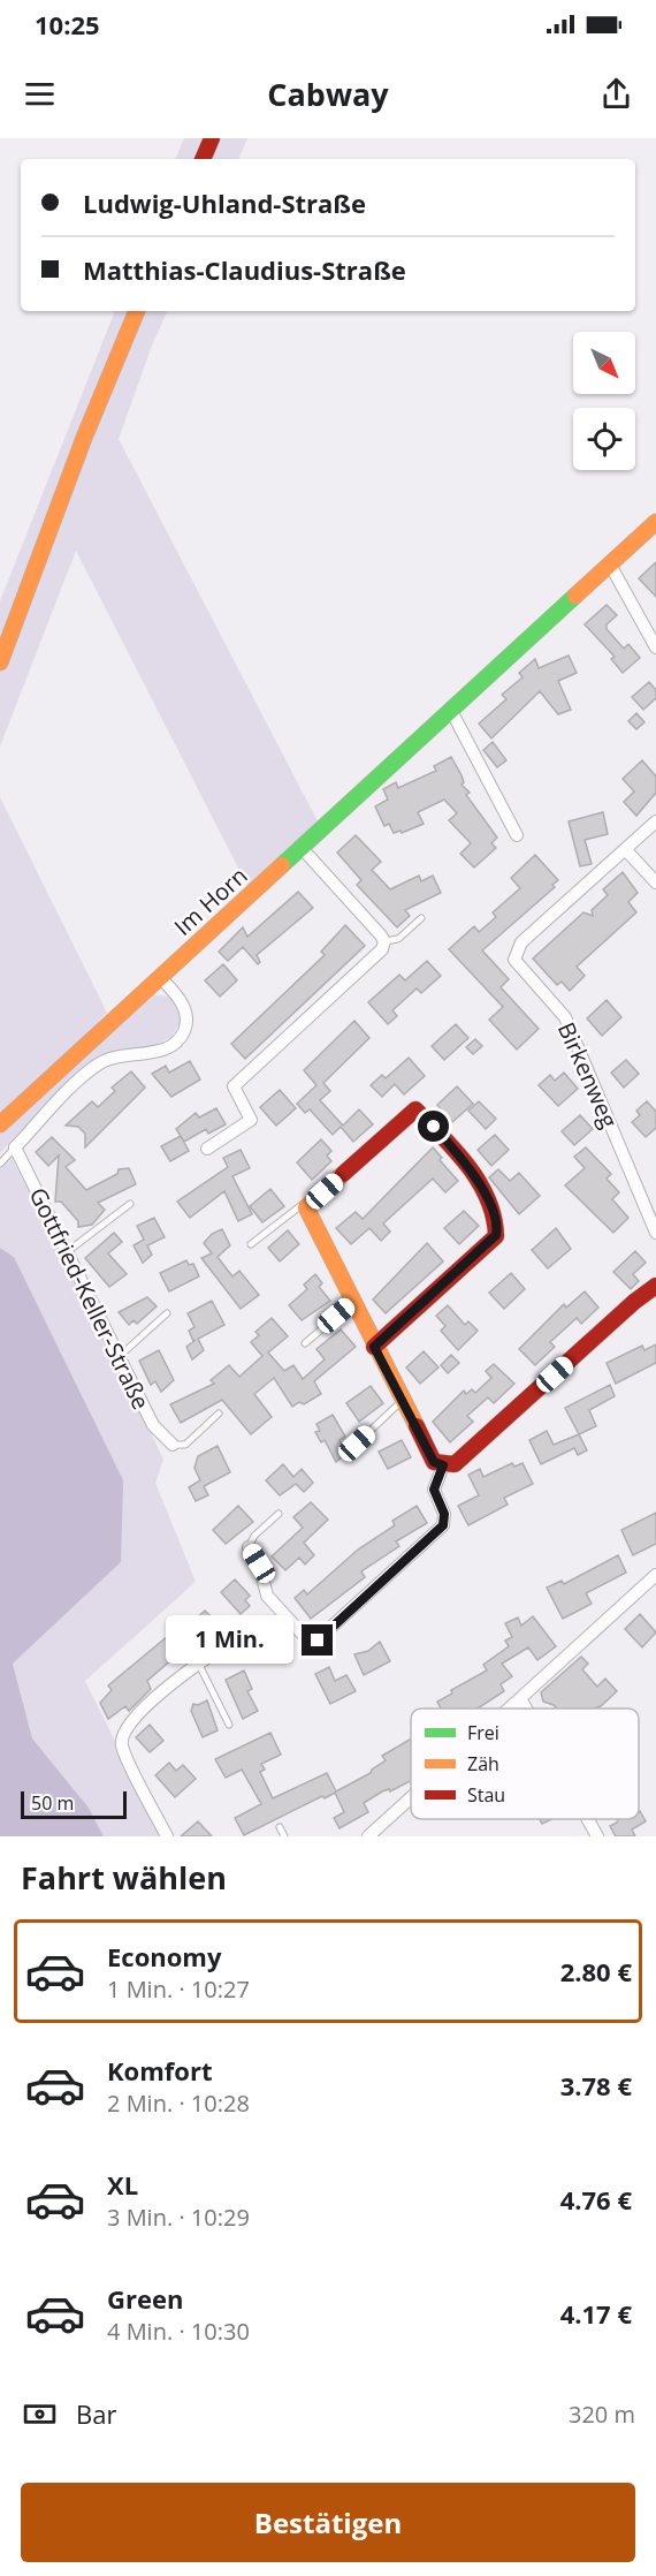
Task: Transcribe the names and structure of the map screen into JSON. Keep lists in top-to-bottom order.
{
  "streets": {
    "street": ["Im Horn", "Birkenweg", "Gottfried-Keller-Straße"]
  },
  "legend": ["Frei", "Zäh", "Stau"],
  "scale_bar": "50 m",
  "north": "bottom right",
  "page": {
    "status": "10:25",
    "header": "Cabway",
    "banner": ["Ludwig-Uhland-Straße", "Matthias-Claudius-Straße"],
    "bubble": "1 Min.",
    "scale": "50 m",
    "heading": "Fahrt wählen",
    "list": [
      {
        "name": "Economy",
        "note": "1 Min. · 10:27",
        "value": "2.80 €"
      },
      {
        "name": "Komfort",
        "note": "2 Min. · 10:28",
        "value": "3.78 €"
      },
      {
        "name": "XL",
        "note": "3 Min. · 10:29",
        "value": "4.76 €"
      },
      {
        "name": "Green",
        "note": "4 Min. · 10:30",
        "value": "4.17 €"
      }
    ],
    "pay": ["Bar", "320 m"],
    "buttons": "Bestätigen"
  }
}
